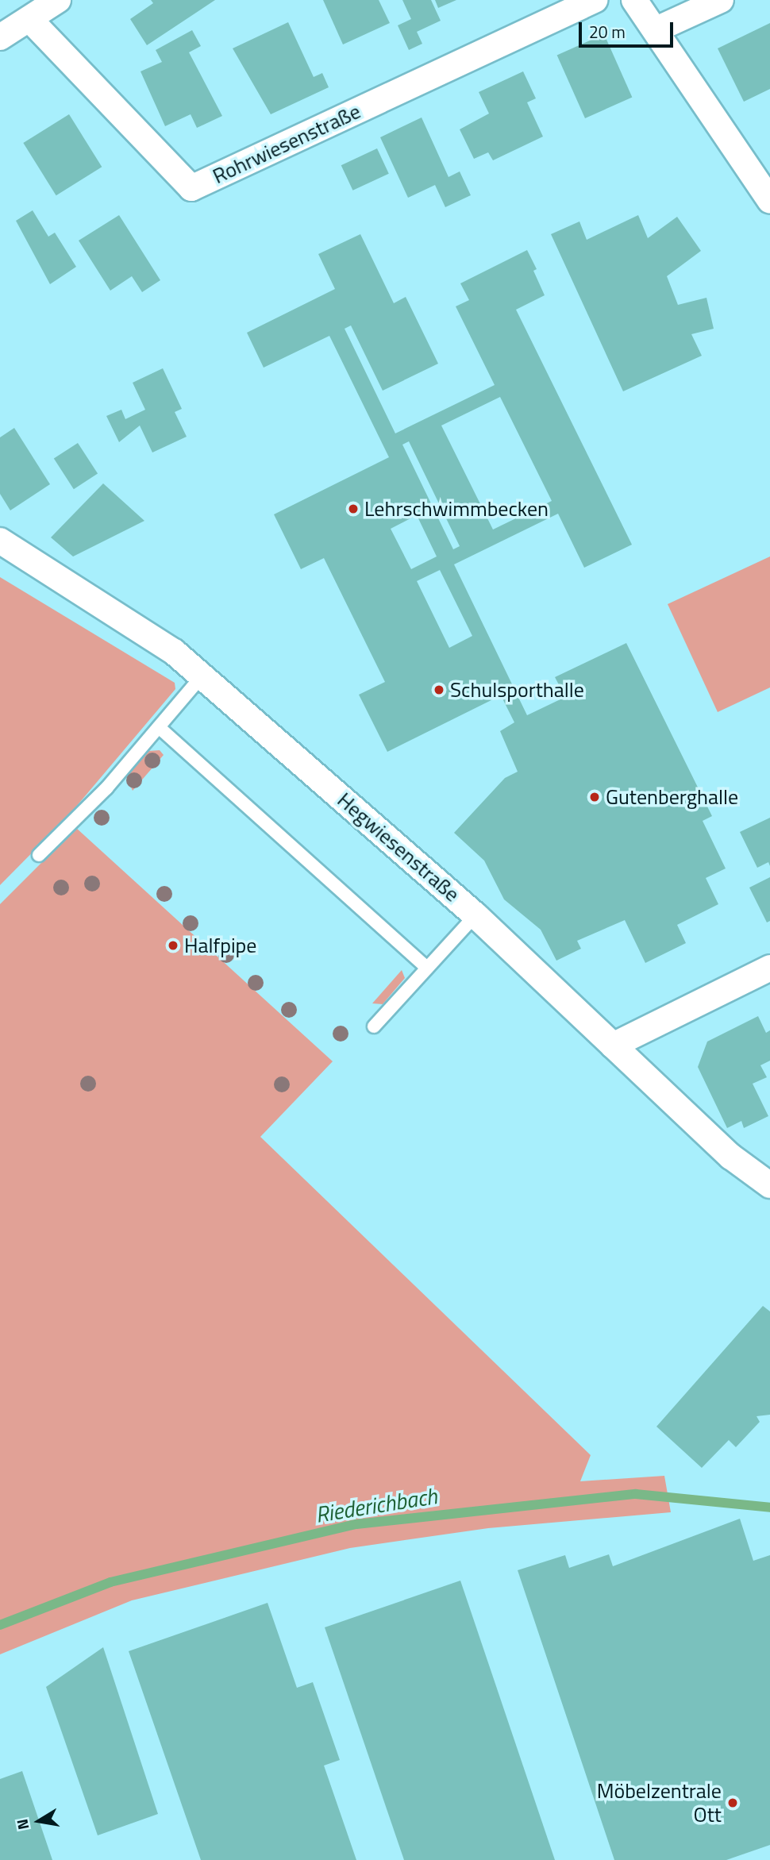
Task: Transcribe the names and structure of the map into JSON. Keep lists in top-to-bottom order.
{
  "streets": {
    "street": ["Rohrwiesenstraße", "Hegwiesenstraße"]
  },
  "water": ["Riederichbach"],
  "places": [
    "Lehrschwimmbecken",
    "Schulsporthalle",
    "Gutenberghalle",
    "Halfpipe",
    "Möbelzentrale Ott"
  ],
  "scale_bar": "20 m",
  "north": "left"
}
